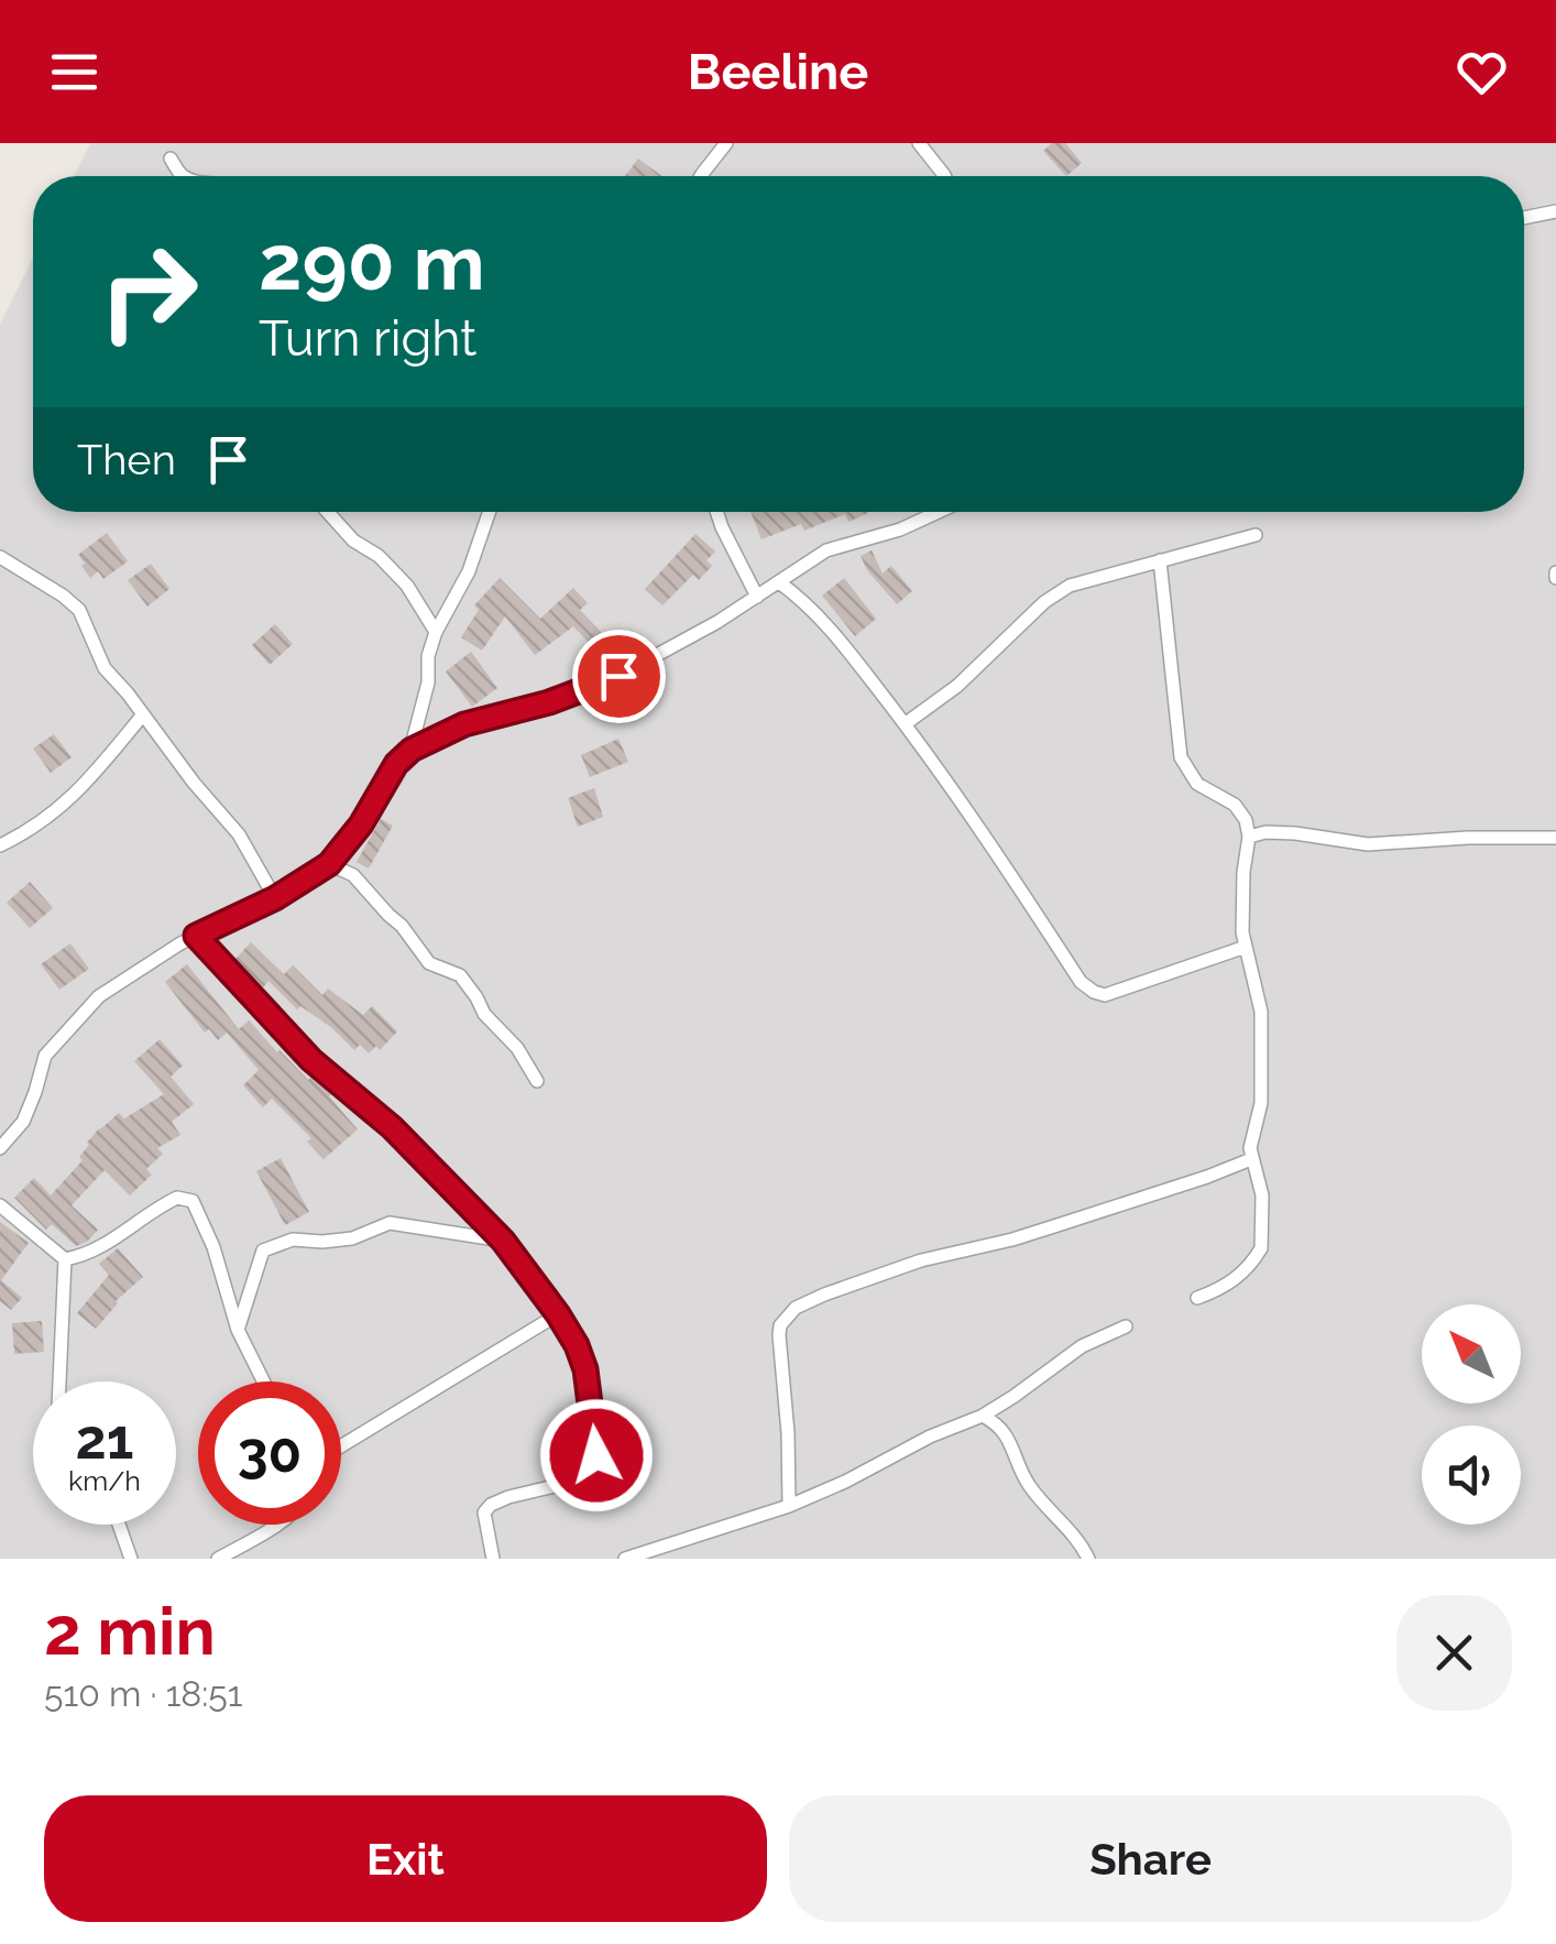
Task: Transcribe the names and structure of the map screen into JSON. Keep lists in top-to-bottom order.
{
  "north": "top left",
  "page": {
    "header": "Beeline",
    "turn": ["290 m", "Turn right"],
    "then": "Then",
    "speed": "21 km/h",
    "limit": "30",
    "heading": ["2 min", "510 m · 18:51"],
    "buttons": ["Exit", "Share"]
  }
}
